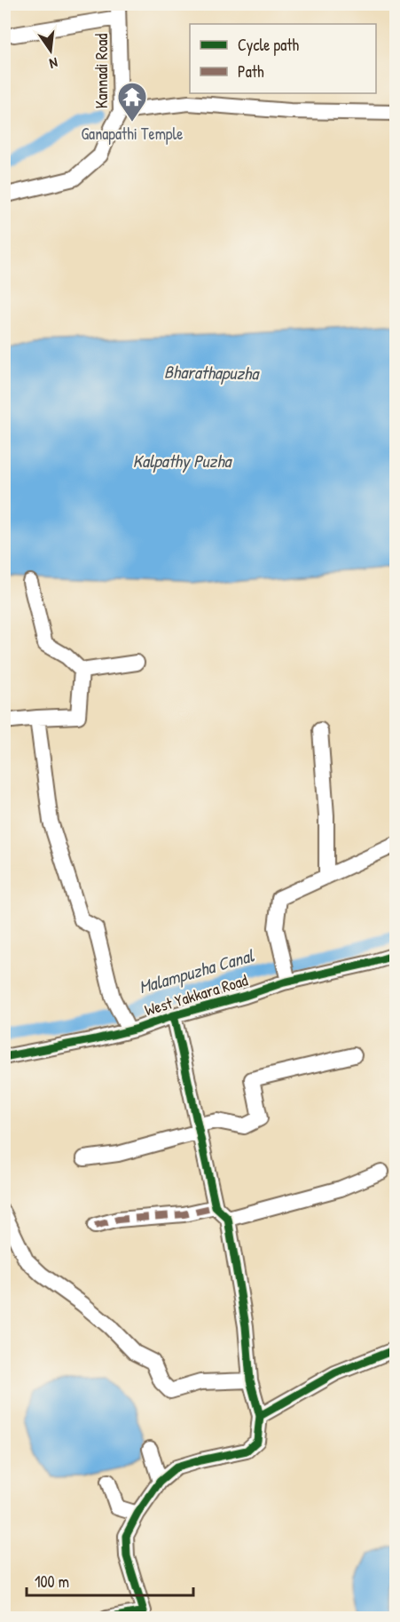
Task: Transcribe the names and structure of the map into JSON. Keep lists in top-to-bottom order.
{
  "streets": {
    "street": ["Kannadi Road", "West Yakkara Road"]
  },
  "water": ["Bharathapuzha", "Kalpathy Puzha", "Malampuzha Canal"],
  "places": {
    "temple": ["Ganapathi Temple"]
  },
  "legend": ["Cycle path", "Path"],
  "scale_bar": "100 m",
  "north": "bottom"
}
